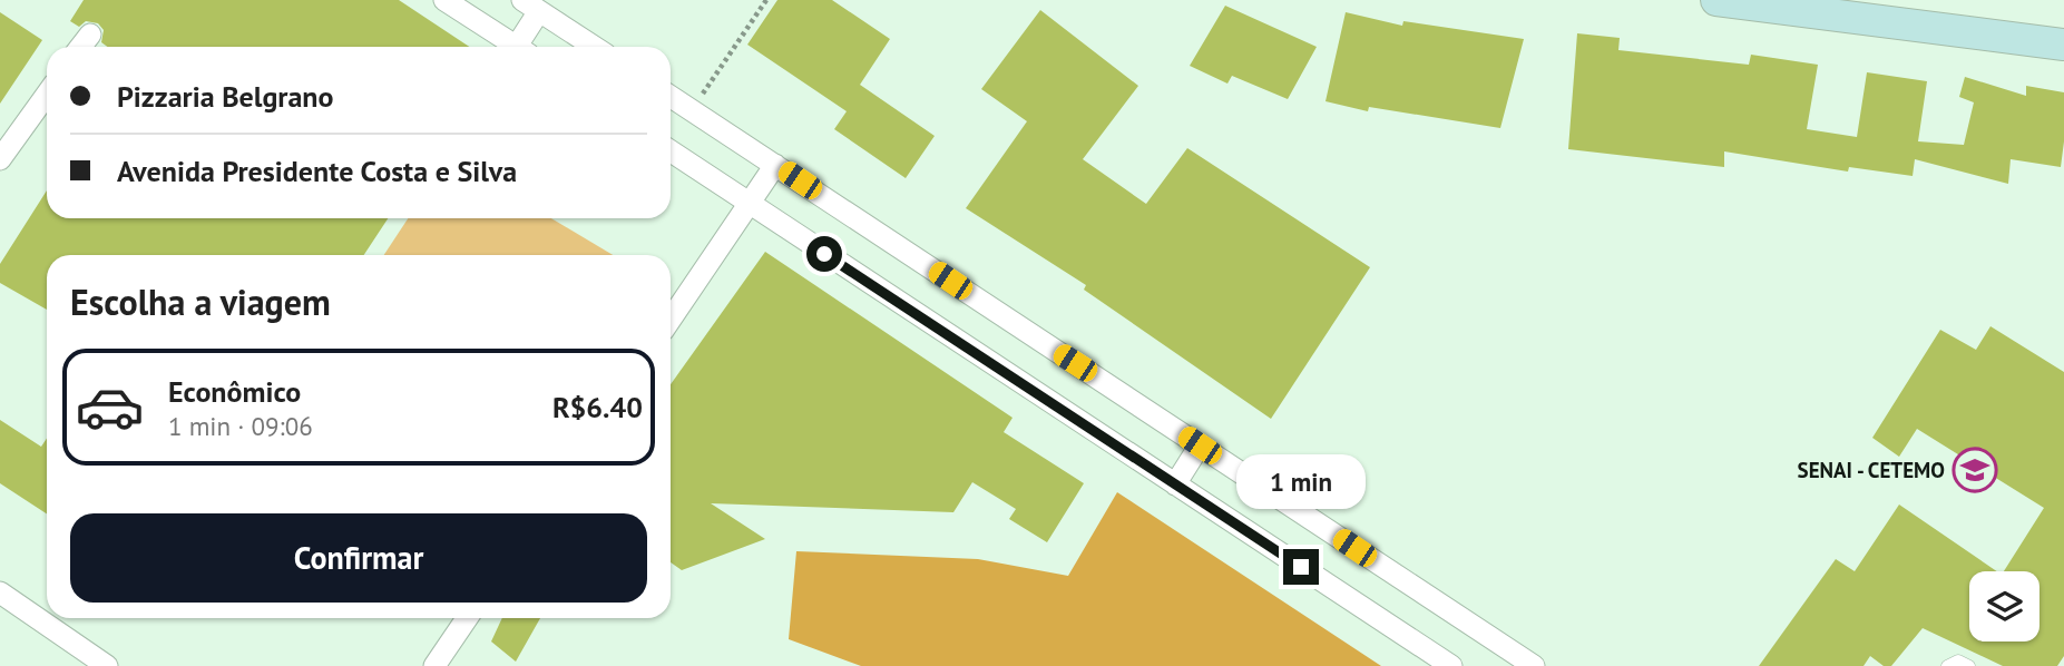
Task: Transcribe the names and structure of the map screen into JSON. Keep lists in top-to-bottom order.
{
  "places": {
    "school or university": ["SENAI - CETEMO"]
  },
  "page": {
    "banner": ["Pizzaria Belgrano", "Avenida Presidente Costa e Silva"],
    "heading": "Escolha a viagem",
    "list": [
      {
        "name": "Econômico",
        "note": "1 min · 09:06",
        "value": "R$6.40"
      }
    ],
    "bubble": "1 min",
    "buttons": "Confirmar"
  }
}
